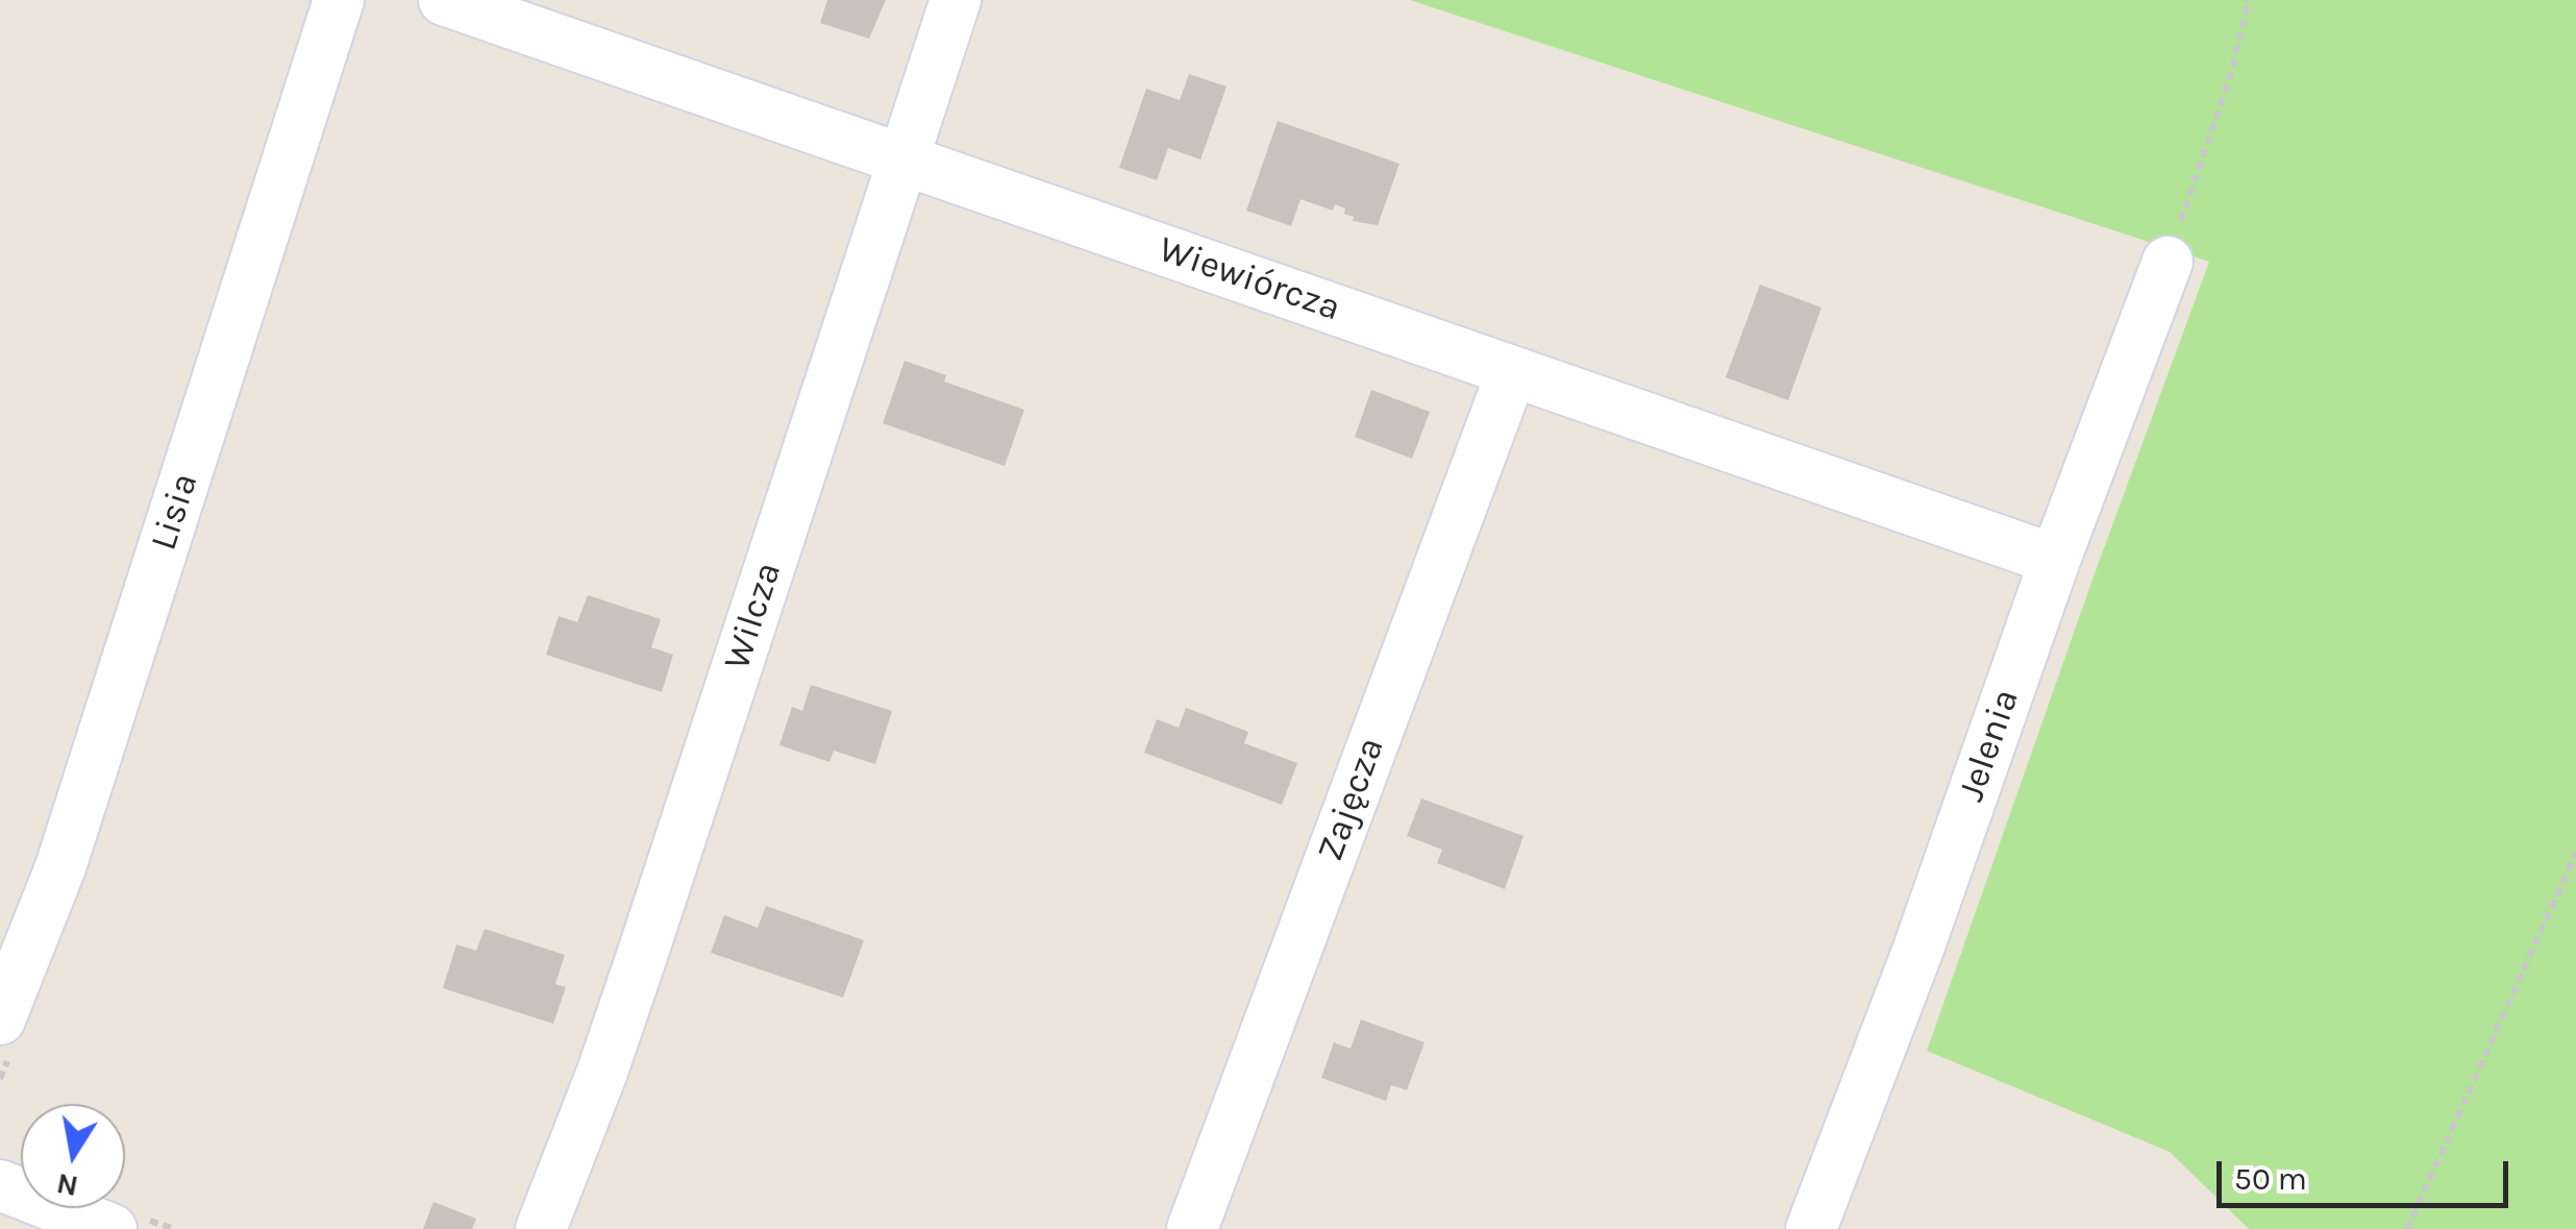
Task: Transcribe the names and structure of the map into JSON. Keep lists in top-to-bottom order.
{
  "streets": {
    "street": [
      "Wiewiórcza",
      "Lisia",
      "Wilcza",
      "Jelenia",
      "Zajęcza"
    ]
  },
  "crossings": [
    ["Wiewiórcza", "Wilcza"],
    ["Wiewiórcza", "Jelenia"],
    ["Wiewiórcza", "Zajęcza"]
  ],
  "scale_bar": "50 m",
  "north": "bottom"
}
